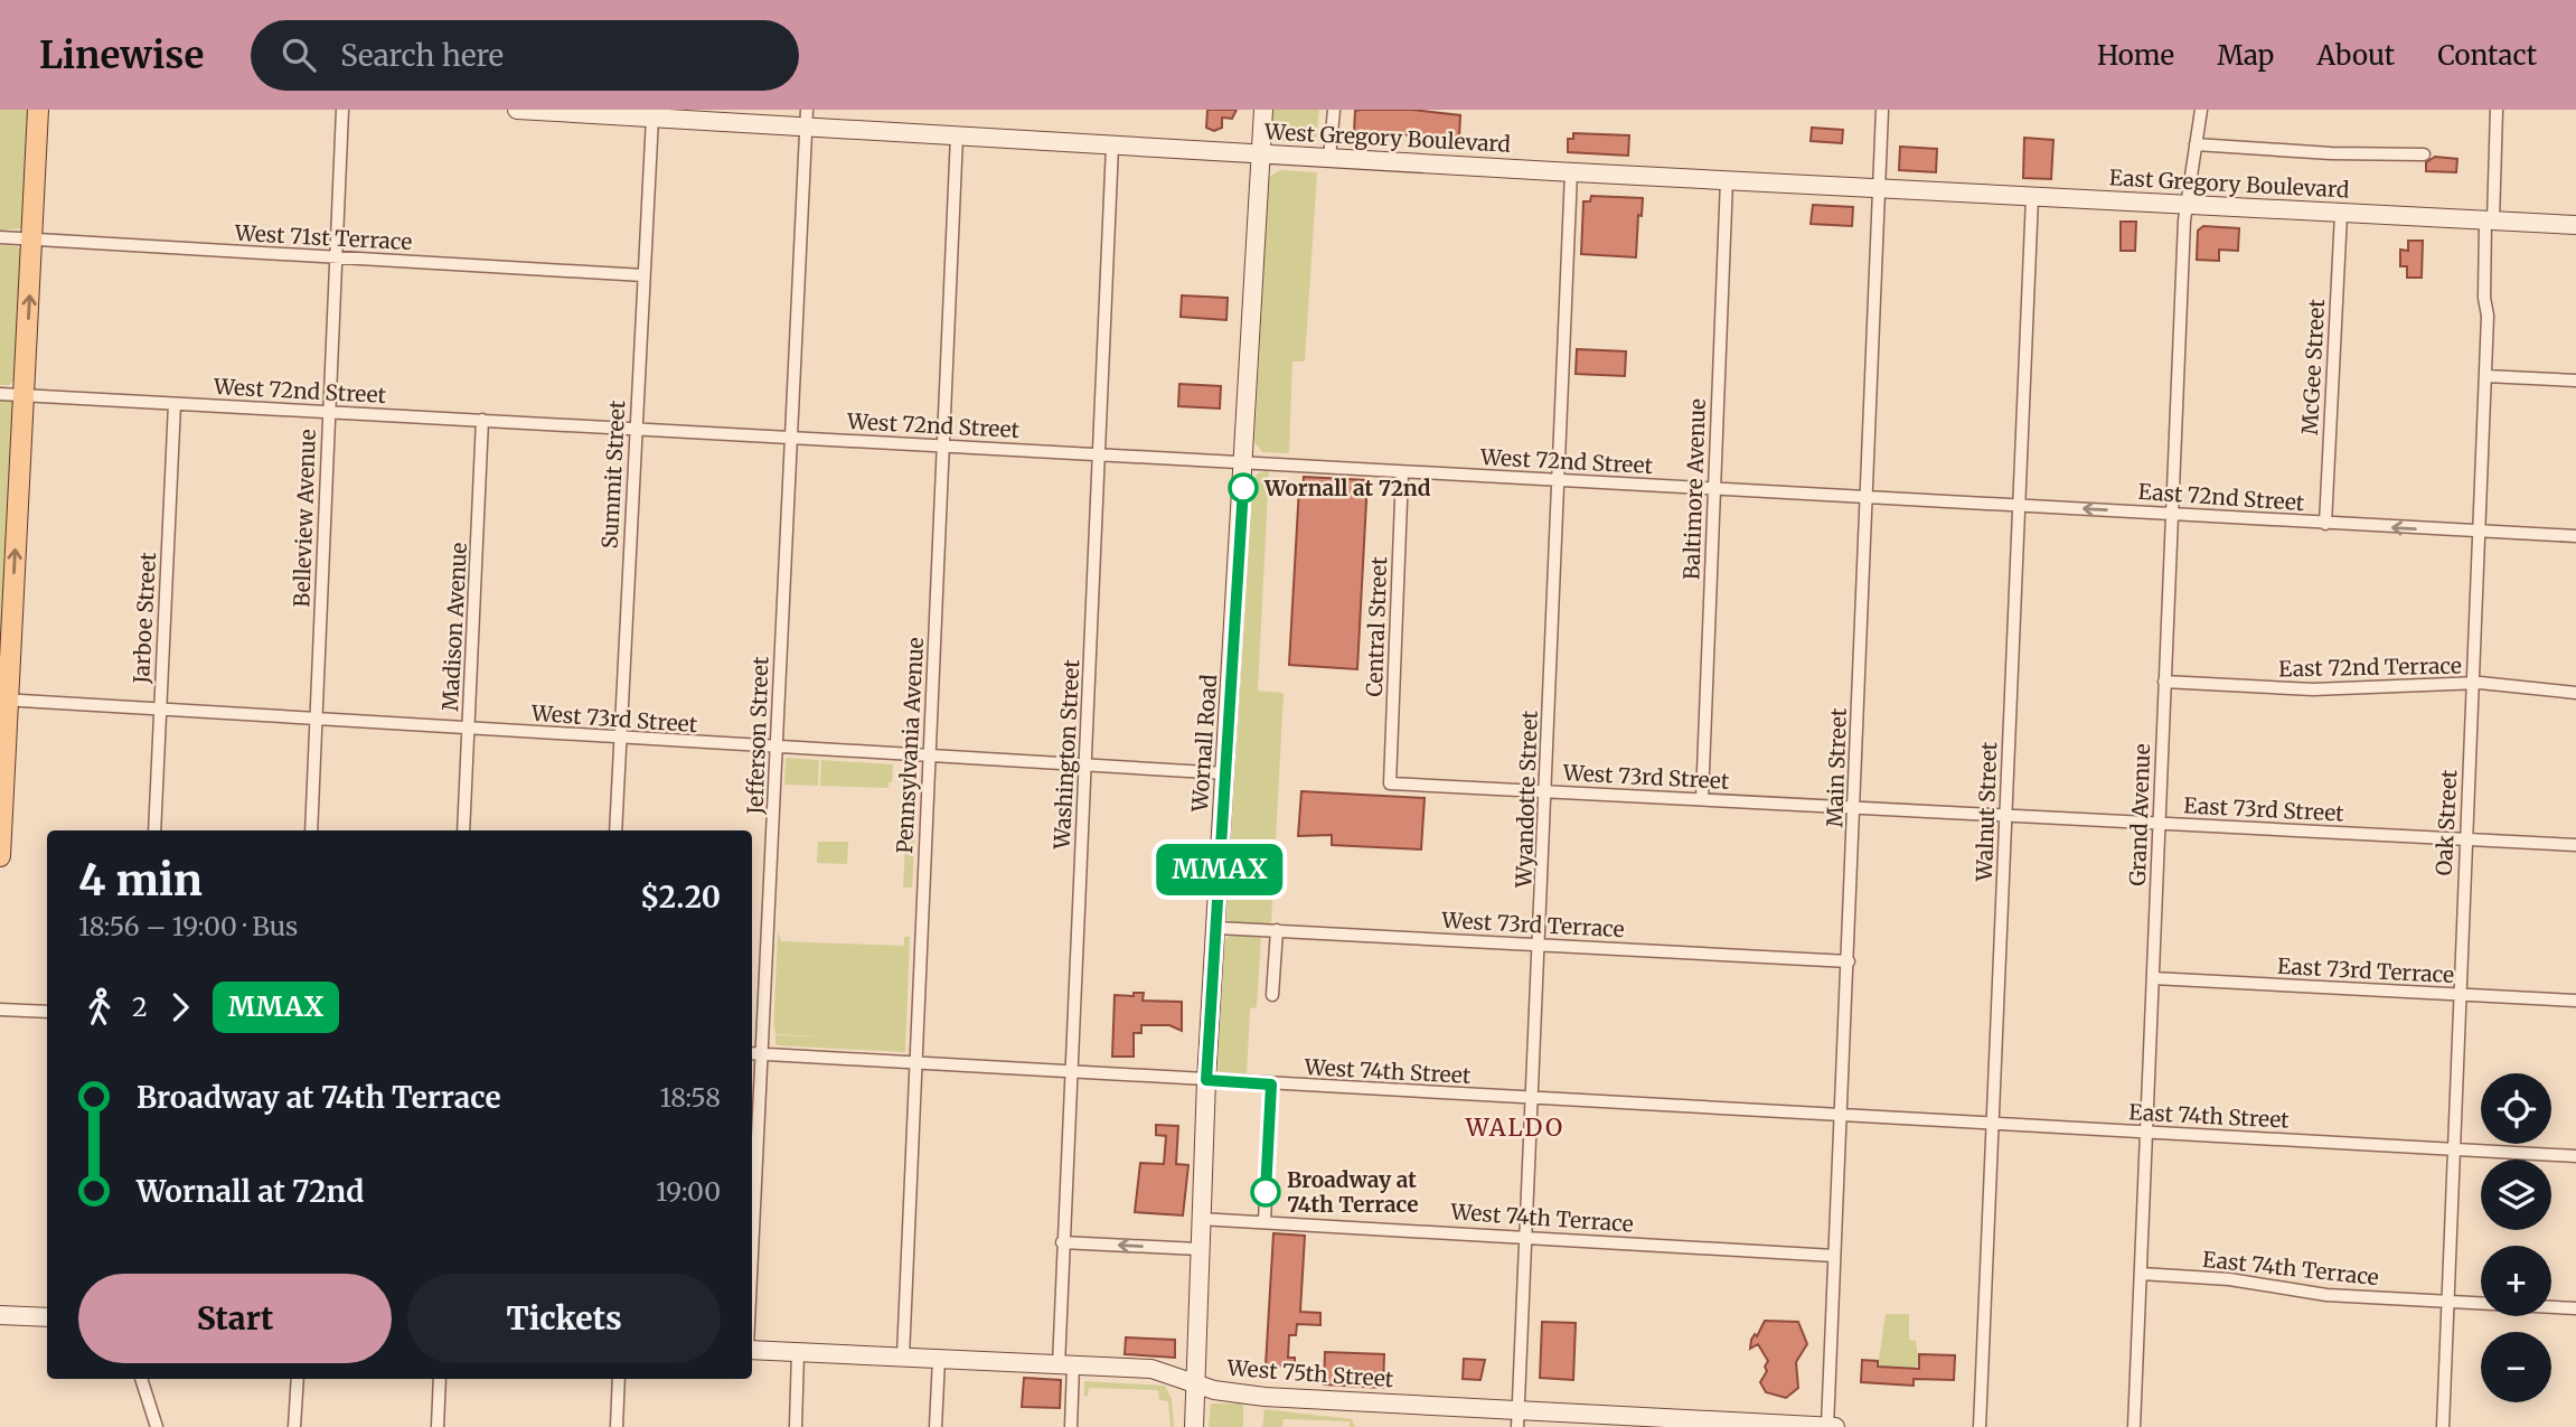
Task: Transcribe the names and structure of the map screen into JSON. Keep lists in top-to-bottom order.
{
  "streets": {
    "main road": [
      "West Gregory Boulevard",
      "East Gregory Boulevard",
      "Wornall Road",
      "West 75th Street"
    ],
    "street": [
      "West 71st Terrace",
      "McGee Street",
      "West 72nd Street",
      "Summit Street",
      "Baltimore Avenue",
      "East 72nd Street",
      "Belleview Avenue",
      "Jarboe Street",
      "Madison Avenue",
      "Central Street",
      "East 72nd Terrace",
      "West 73rd Street",
      "Jefferson Street",
      "Pennsylvania Avenue",
      "Washington Street",
      "Main Street",
      "Wyandotte Street",
      "East 73rd Street",
      "Walnut Street",
      "Grand Avenue",
      "Oak Street",
      "West 73rd Terrace",
      "East 73rd Terrace",
      "West 74th Street",
      "East 74th Street",
      "West 74th Terrace",
      "East 74th Terrace"
    ]
  },
  "crossings": [
    ["West Gregory Boulevard", "East Gregory Boulevard"],
    ["West Gregory Boulevard", "Summit Street"],
    ["West Gregory Boulevard", "Baltimore Avenue"],
    ["West Gregory Boulevard", "Jefferson Street"],
    ["West Gregory Boulevard", "Wornall Road"],
    ["West Gregory Boulevard", "Pennsylvania Avenue"],
    ["West Gregory Boulevard", "Washington Street"],
    ["West Gregory Boulevard", "Main Street"],
    ["West Gregory Boulevard", "Wyandotte Street"],
    ["East Gregory Boulevard", "McGee Street"],
    ["East Gregory Boulevard", "Main Street"],
    ["East Gregory Boulevard", "Walnut Street"],
    ["East Gregory Boulevard", "Grand Avenue"],
    ["East Gregory Boulevard", "Oak Street"],
    ["West 71st Terrace", "Summit Street"],
    ["West 71st Terrace", "Belleview Avenue"],
    ["McGee Street", "East 72nd Street"],
    ["West 72nd Street", "Summit Street"],
    ["West 72nd Street", "Baltimore Avenue"],
    ["West 72nd Street", "East 72nd Street"],
    ["West 72nd Street", "Belleview Avenue"],
    ["West 72nd Street", "Jarboe Street"],
    ["West 72nd Street", "Madison Avenue"],
    ["West 72nd Street", "Central Street"],
    ["West 72nd Street", "Jefferson Street"],
    ["West 72nd Street", "Wornall Road"],
    ["West 72nd Street", "Pennsylvania Avenue"],
    ["West 72nd Street", "Washington Street"],
    ["West 72nd Street", "Main Street"],
    ["West 72nd Street", "Wyandotte Street"],
    ["Summit Street", "West 73rd Street"],
    ["Baltimore Avenue", "West 73rd Street"],
    ["East 72nd Street", "Main Street"],
    ["East 72nd Street", "Walnut Street"],
    ["East 72nd Street", "Grand Avenue"],
    ["East 72nd Street", "Oak Street"],
    ["Belleview Avenue", "West 73rd Street"],
    ["Jarboe Street", "West 73rd Street"],
    ["Madison Avenue", "West 73rd Street"],
    ["Central Street", "West 73rd Street"],
    ["East 72nd Terrace", "Grand Avenue"],
    ["East 72nd Terrace", "Oak Street"],
    ["West 73rd Street", "Jefferson Street"],
    ["West 73rd Street", "Wornall Road"],
    ["West 73rd Street", "Pennsylvania Avenue"],
    ["West 73rd Street", "Washington Street"],
    ["West 73rd Street", "Main Street"],
    ["West 73rd Street", "Wyandotte Street"],
    ["West 73rd Street", "East 73rd Street"],
    ["Jefferson Street", "West 74th Street"],
    ["Wornall Road", "West 73rd Terrace"],
    ["Wornall Road", "West 74th Street"],
    ["Wornall Road", "West 74th Terrace"],
    ["Wornall Road", "West 75th Street"],
    ["Pennsylvania Avenue", "West 74th Street"],
    ["Pennsylvania Avenue", "West 75th Street"],
    ["Washington Street", "West 74th Street"],
    ["Washington Street", "West 75th Street"],
    ["Main Street", "East 73rd Street"],
    ["Main Street", "West 73rd Terrace"],
    ["Main Street", "West 74th Street"],
    ["Main Street", "East 74th Street"],
    ["Main Street", "West 74th Terrace"],
    ["Main Street", "West 75th Street"],
    ["Wyandotte Street", "West 73rd Terrace"],
    ["Wyandotte Street", "West 74th Street"],
    ["Wyandotte Street", "West 74th Terrace"],
    ["Wyandotte Street", "West 75th Street"],
    ["East 73rd Street", "Walnut Street"],
    ["East 73rd Street", "Grand Avenue"],
    ["East 73rd Street", "Oak Street"],
    ["Walnut Street", "East 74th Street"],
    ["Grand Avenue", "East 73rd Terrace"],
    ["Grand Avenue", "East 74th Street"],
    ["Grand Avenue", "East 74th Terrace"],
    ["Oak Street", "East 73rd Terrace"],
    ["Oak Street", "East 74th Street"],
    ["Oak Street", "East 74th Terrace"],
    ["West 74th Street", "East 74th Street"]
  ],
  "one_way": ["East 72nd Street"],
  "districts": ["WALDO"],
  "places": ["Wornall at 72nd", "Broadway at 74th Terrace"],
  "lines": ["bus line MMAX"],
  "page": {
    "header": "Linewise",
    "search": "Search here",
    "nav": [
      "Home",
      "Map",
      "About",
      "Contact"
    ],
    "on_map": "MMAX",
    "heading": ["4 min", "18:56 – 19:00 · Bus", "$2.20"],
    "legs": ["2", "MMAX"],
    "list": [
      {
        "name": "Broadway at 74th Terrace",
        "value": "18:58"
      },
      {
        "name": "Wornall at 72nd",
        "value": "19:00"
      }
    ],
    "map_buttons": ["+", "−"],
    "buttons": ["Start", "Tickets"]
  }
}
